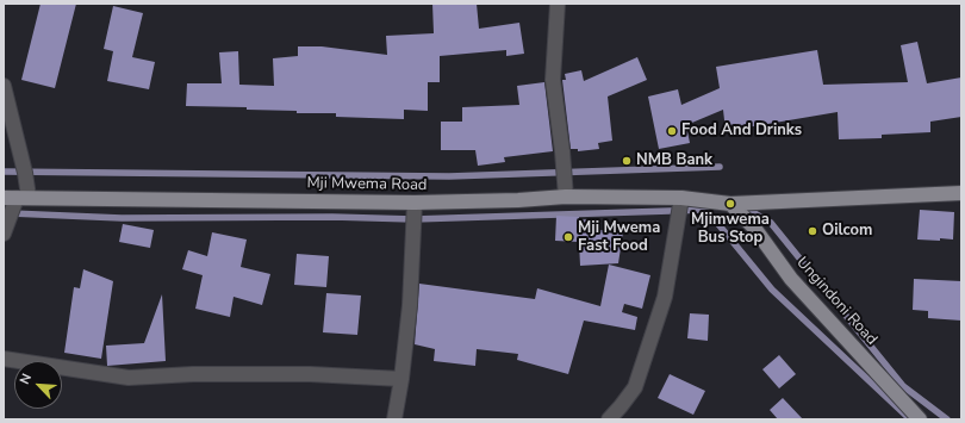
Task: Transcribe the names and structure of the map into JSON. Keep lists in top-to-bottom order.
{
  "streets": {
    "main road": ["Mji Mwema Road", "Ungindoni Road"]
  },
  "crossings": [
    ["Mji Mwema Road", "Ungindoni Road"]
  ],
  "places": [
    "Food And Drinks",
    "NMB Bank",
    "Mjimwema Bus Stop",
    "Oilcom",
    "Mji Mwema Fast Food"
  ],
  "north": "top left"
}
